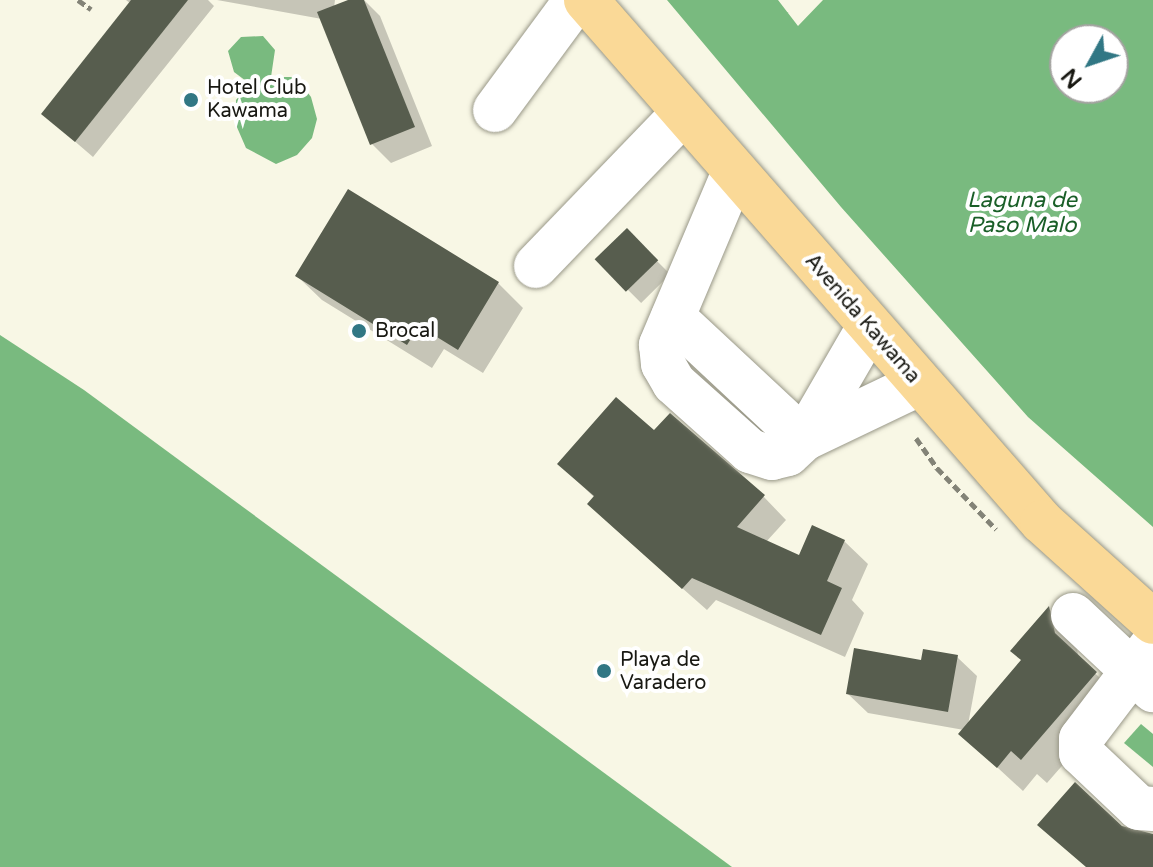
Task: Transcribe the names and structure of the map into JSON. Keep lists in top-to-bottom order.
{
  "streets": {
    "main road": ["Avenida Kawama"]
  },
  "water": ["Laguna de Paso Malo"],
  "places": ["Hotel Club Kawama", "Brocal", "Playa de Varadero"],
  "north": "bottom left"
}
